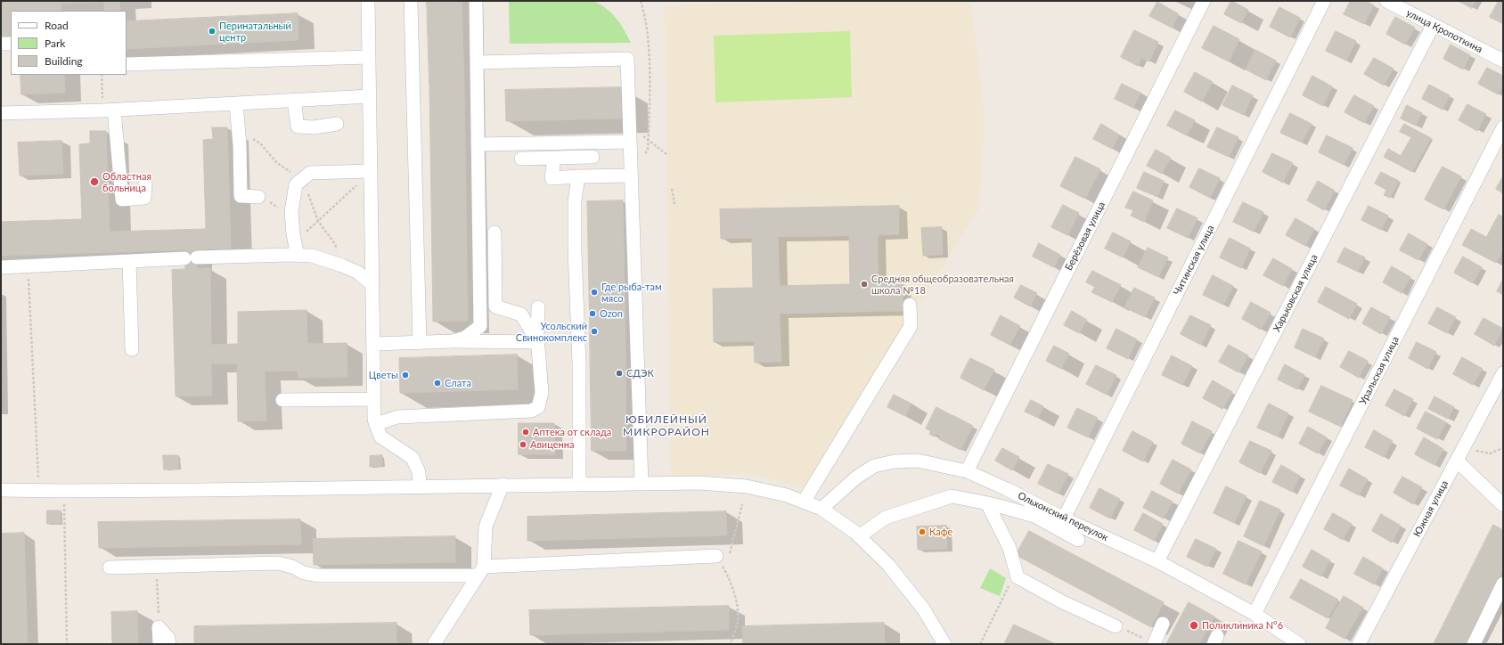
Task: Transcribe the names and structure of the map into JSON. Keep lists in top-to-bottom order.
{
  "streets": {
    "street": [
      "улица Кропоткина",
      "Берёзовая улица",
      "Читинская улица",
      "Харьковская улица",
      "Уральская улица",
      "Южная улица",
      "Ольхонский переулок"
    ]
  },
  "crossings": [
    ["улица Кропоткина", "Харьковская улица"],
    ["Берёзовая улица", "Ольхонский переулок"],
    ["Читинская улица", "Ольхонский переулок"],
    ["Харьковская улица", "Ольхонский переулок"],
    ["Уральская улица", "Ольхонский переулок"]
  ],
  "districts": ["ЮБИЛЕЙНЫЙ МИКРОРАЙОН"],
  "places": [
    "Перинатальный центр",
    "Областная больница",
    "Средняя общеобразовательная школа №18",
    "Где рыба-там мясо",
    "Ozon",
    "Усольский Свинокомплекс",
    "СДЭК",
    "Цветы",
    "Слата",
    "Аптека от склада",
    "Авиценна",
    "Кафе",
    "Поликлиника N°6"
  ],
  "legend": ["Road", "Park", "Building"]
}
